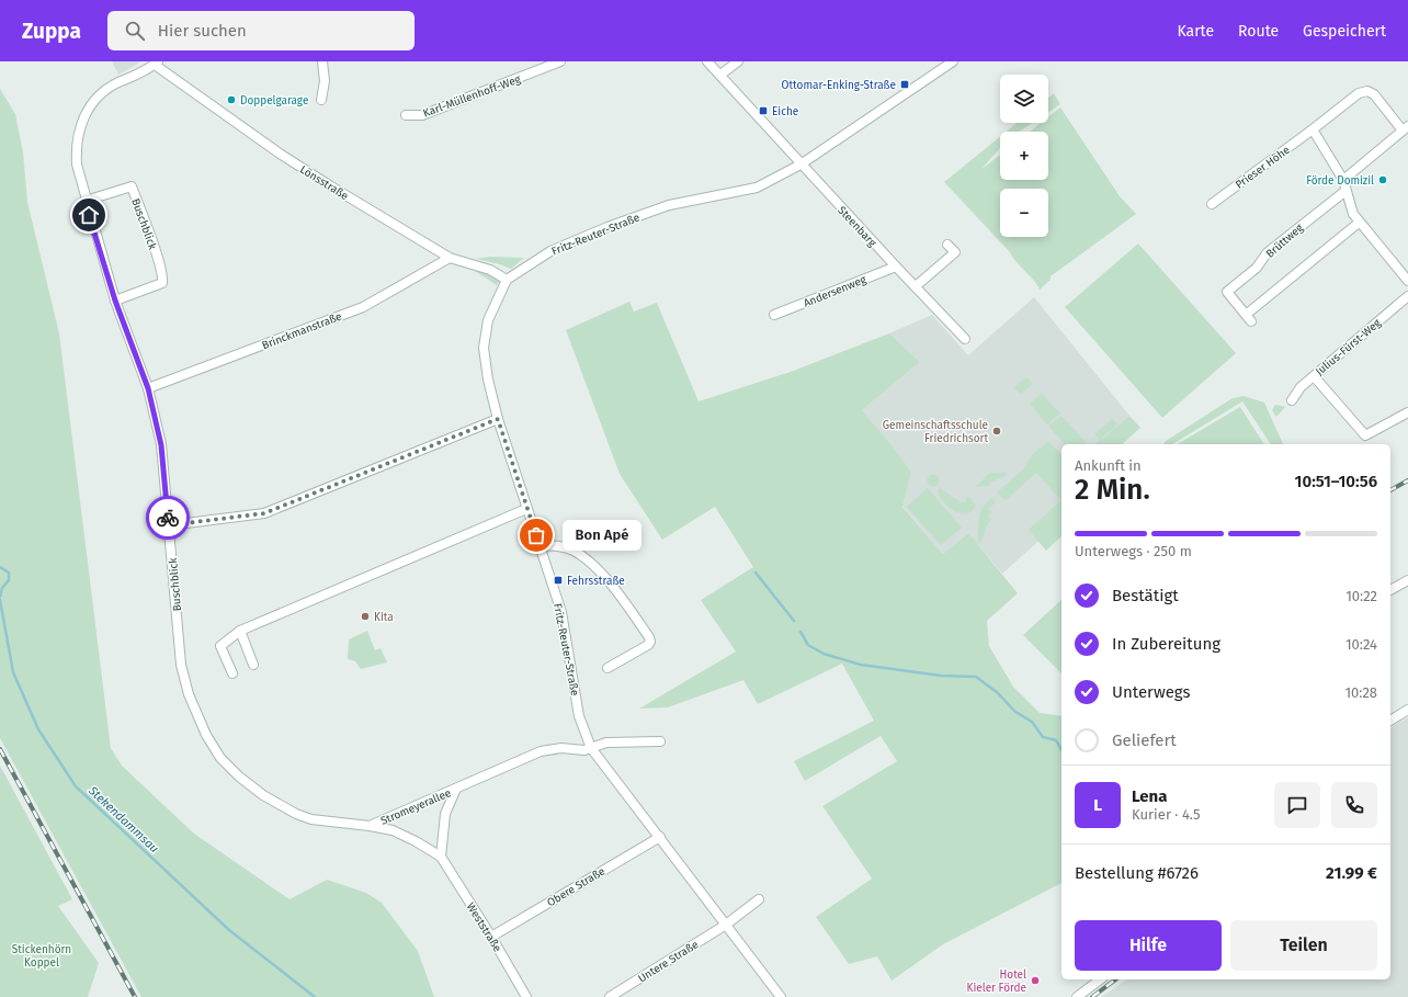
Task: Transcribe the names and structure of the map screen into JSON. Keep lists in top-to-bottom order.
{
  "streets": {
    "street": [
      "Karl-Müllenhoff-Weg",
      "Prieser Höhe",
      "Lönsstraße",
      "Buschblick",
      "Steenbarg",
      "Fritz-Reuter-Straße",
      "Brüttweg",
      "Andersenweg",
      "Brinckmanstraße",
      "Julius-Fürst-Weg",
      "Stromeyerallee",
      "Obere Straße",
      "Weststraße",
      "Untere Straße"
    ]
  },
  "crossings": [
    ["Lönsstraße", "Buschblick"],
    ["Lönsstraße", "Fritz-Reuter-Straße"],
    ["Lönsstraße", "Brinckmanstraße"],
    ["Buschblick", "Brinckmanstraße"],
    ["Buschblick", "Stromeyerallee"],
    ["Steenbarg", "Fritz-Reuter-Straße"],
    ["Steenbarg", "Andersenweg"],
    ["Fritz-Reuter-Straße", "Stromeyerallee"],
    ["Fritz-Reuter-Straße", "Obere Straße"],
    ["Fritz-Reuter-Straße", "Untere Straße"],
    ["Stromeyerallee", "Weststraße"],
    ["Obere Straße", "Weststraße"]
  ],
  "water": ["Stekendammsau"],
  "parks": ["Stickenhörn Koppel"],
  "places": {
    "transit": ["Ottomar-Enking-Straße", "Eiche", "Fehrsstraße"],
    "other": [
      "Doppelgarage",
      "Förde Domizil",
      "Gemeinschaftsschule Friedrichsort",
      "Bon Apé",
      "Kita",
      "Hotel Kieler Förde"
    ]
  },
  "page": {
    "header": "Zuppa",
    "search": "Hier suchen",
    "nav": ["Karte", "Route", "Gespeichert"],
    "map_buttons": ["+", "−"],
    "heading": ["2 Min.", "Ankunft in", "10:51–10:56"],
    "panel": [
      "Lena",
      "Kurier · 4.5",
      "Bestellung #6726",
      "21.99 €"
    ],
    "bar": "Unterwegs · 250 m",
    "bubble": "Bon Apé",
    "list": [
      ["Bestätigt", "10:22"],
      ["In Zubereitung", "10:24"],
      ["Unterwegs", "10:28"],
      "Geliefert"
    ],
    "round": "L",
    "buttons": ["Hilfe", "Teilen"]
  }
}
